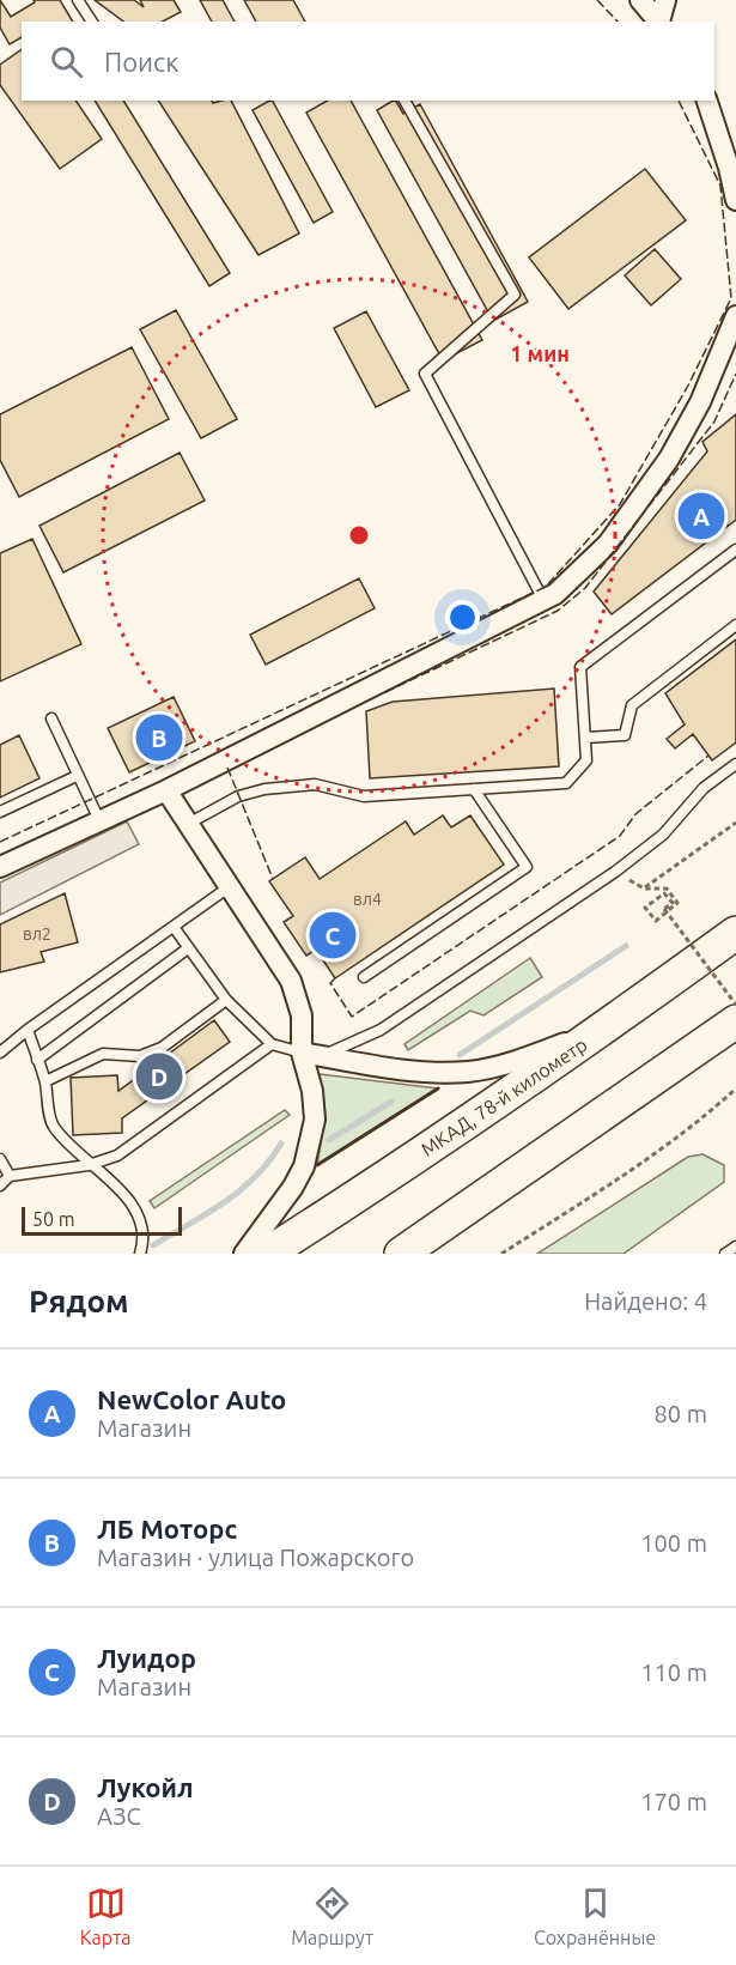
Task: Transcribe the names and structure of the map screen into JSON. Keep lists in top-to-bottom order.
{
  "streets": {
    "highway": ["МКАД, 78-й километр"]
  },
  "house_numbers": ["вл4", "вл2"],
  "scale_bar": "50 m",
  "page": {
    "search": "Поиск",
    "pins": [
      "A",
      "B",
      "C",
      "D"
    ],
    "scale": "50 m",
    "heading": ["Рядом", "Найдено: 4"],
    "list": [
      {
        "mark": "A",
        "name": "NewColor Auto",
        "note": "Магазин",
        "value": "80 m"
      },
      {
        "mark": "B",
        "name": "ЛБ Моторс",
        "note": "Магазин · улица Пожарского",
        "value": "100 m"
      },
      {
        "mark": "C",
        "name": "Луидор",
        "note": "Магазин",
        "value": "110 m"
      },
      {
        "mark": "D",
        "name": "Лукойл",
        "note": "АЗС",
        "value": "170 m"
      }
    ],
    "nav": ["Карта", "Маршрут", "Сохранённые"]
  },
  "rings": ["1 мин"]
}
